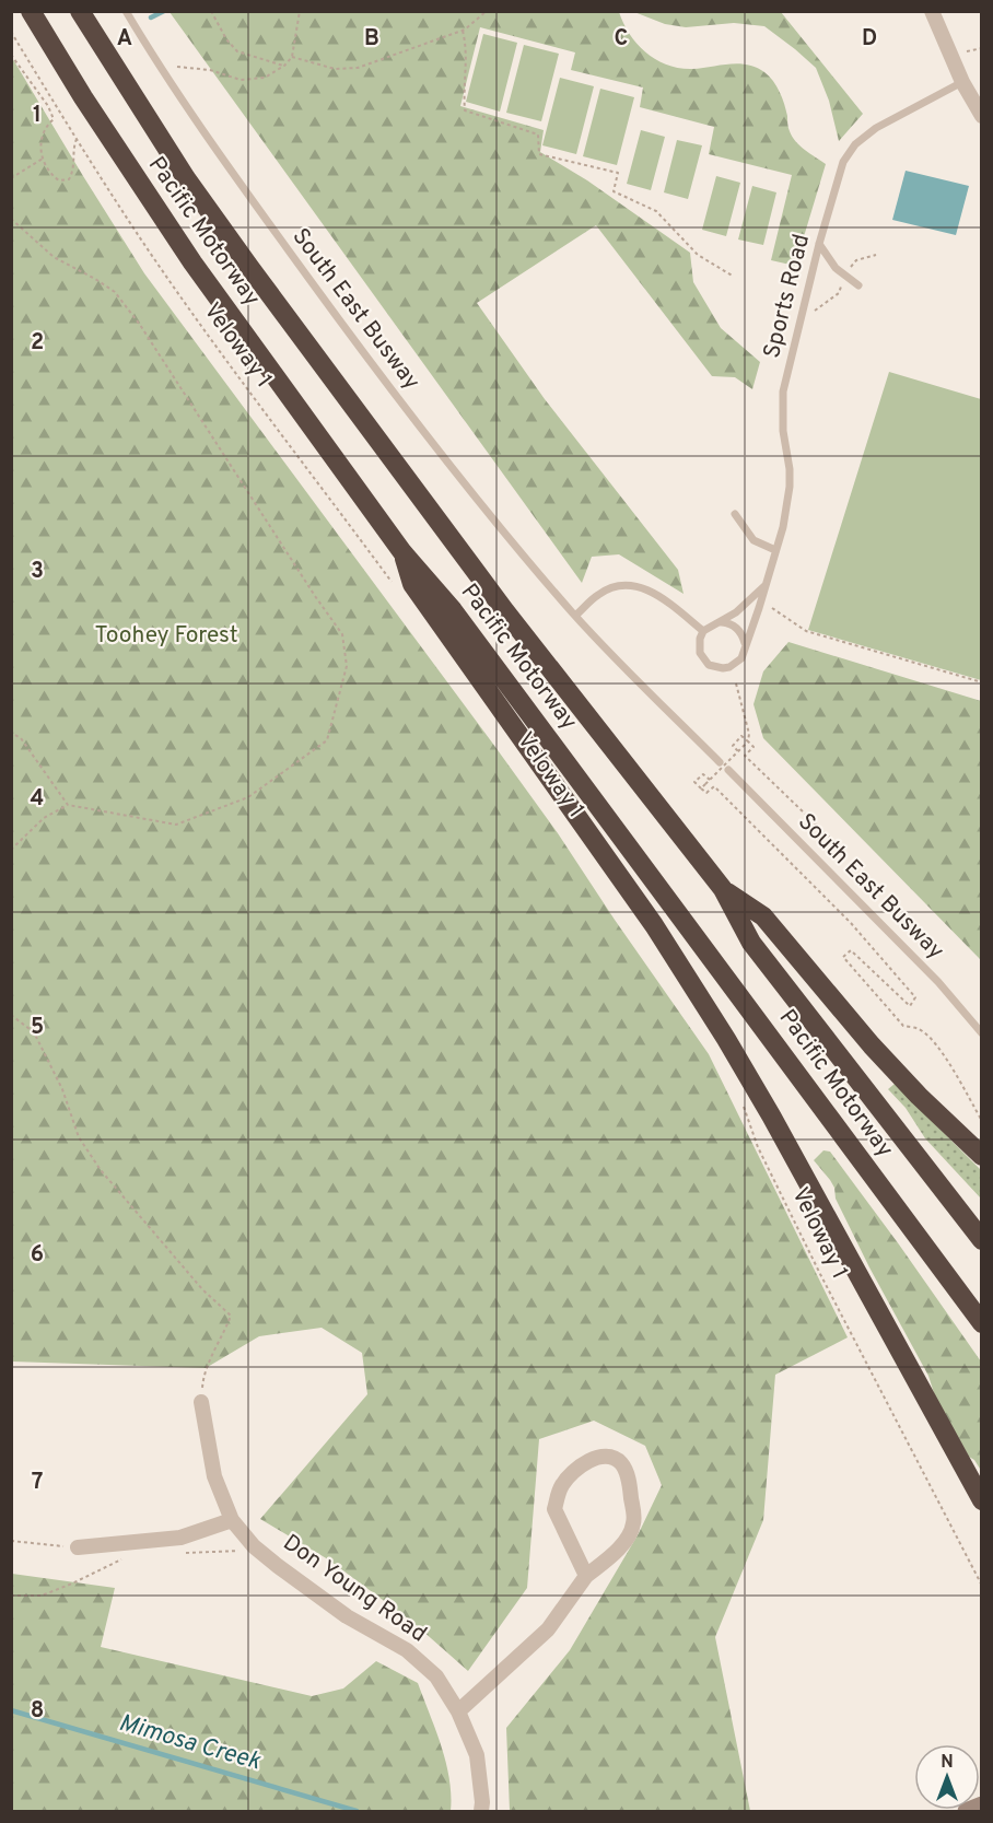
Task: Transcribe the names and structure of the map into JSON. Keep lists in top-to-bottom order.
{
  "streets": {
    "highway": ["Pacific Motorway"],
    "street": ["Don Young Road"],
    "lane": ["Sports Road", "South East Busway"],
    "path": ["Veloway 1"]
  },
  "water": ["Mimosa Creek"],
  "parks": ["Toohey Forest"],
  "north": "top",
  "grid": {
    "columns": [
      "A",
      "B",
      "C",
      "D"
    ],
    "rows": [
      "1",
      "2",
      "3",
      "4",
      "5",
      "6",
      "7",
      "8"
    ]
  }
}
